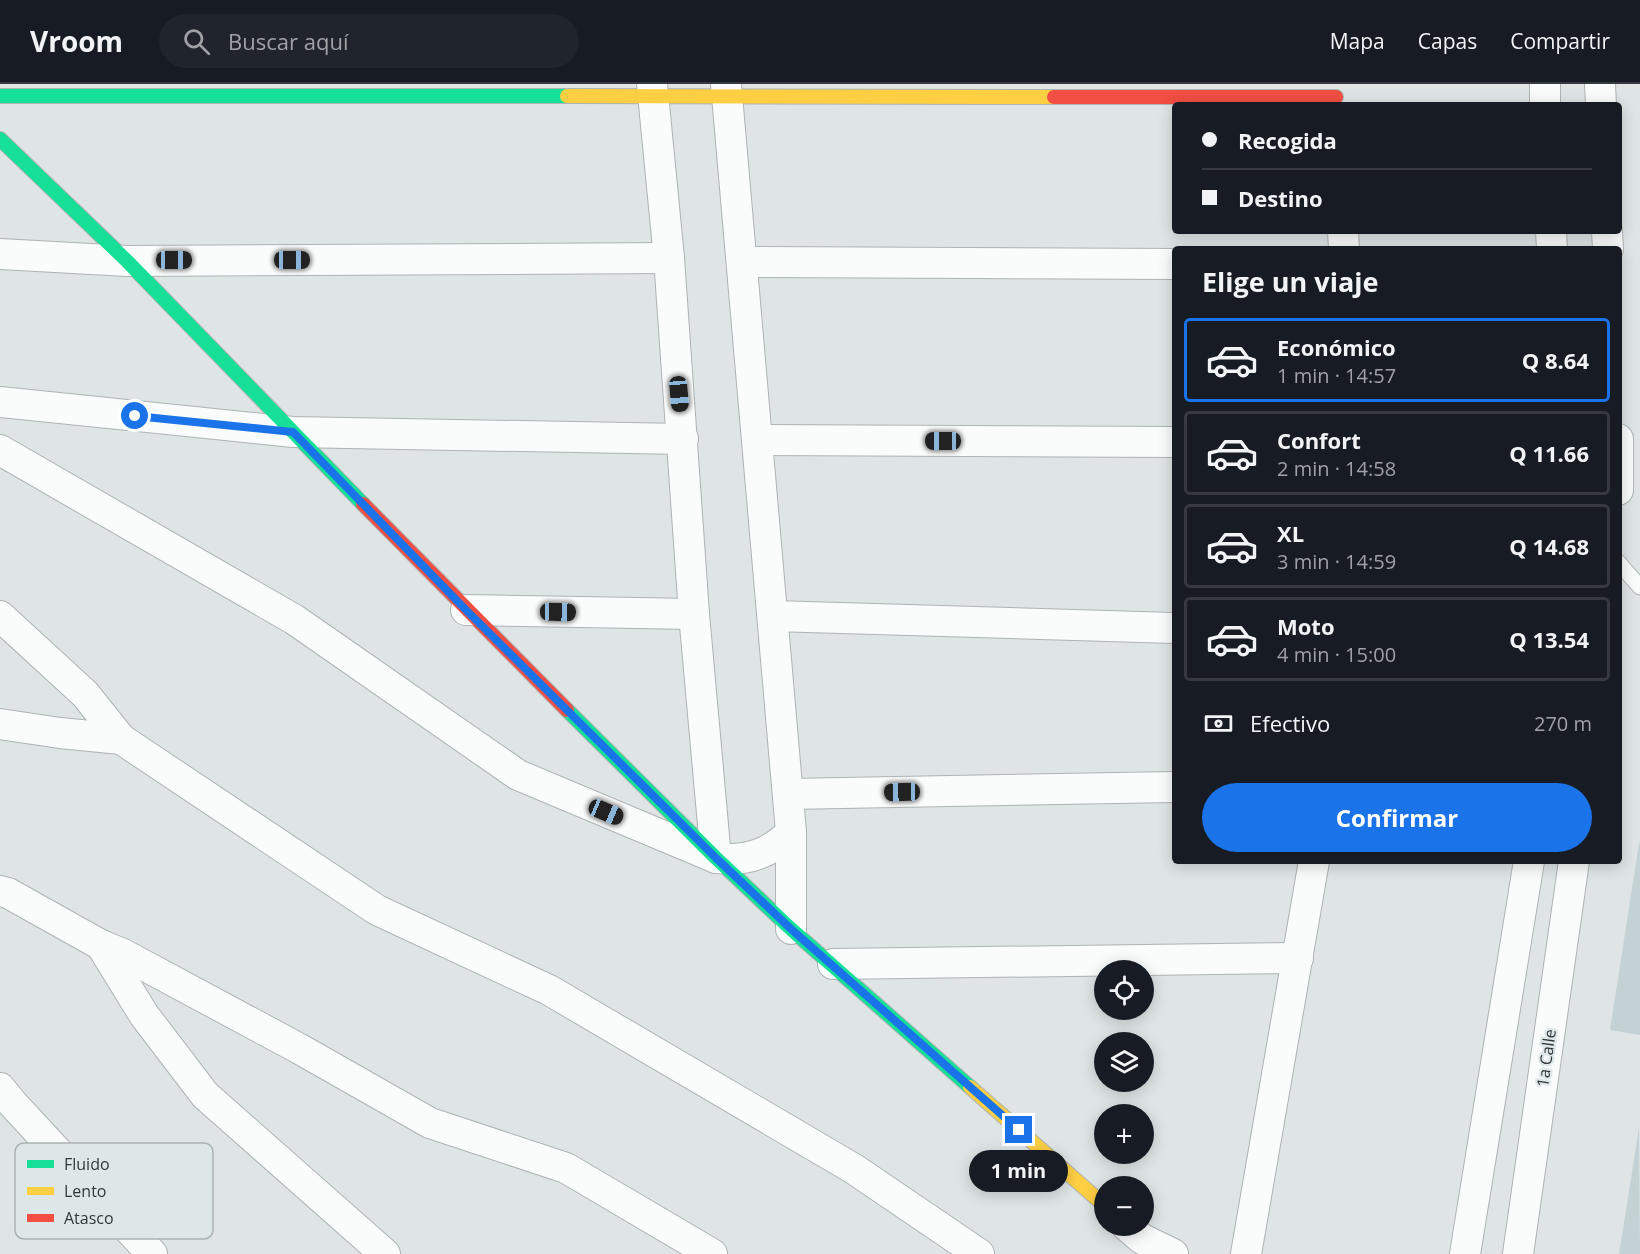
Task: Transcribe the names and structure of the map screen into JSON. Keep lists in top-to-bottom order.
{
  "streets": {
    "street": ["1a Calle"]
  },
  "legend": ["Fluido", "Lento", "Atasco"],
  "page": {
    "header": "Vroom",
    "search": "Buscar aquí",
    "nav": ["Mapa", "Capas", "Compartir"],
    "banner": ["Recogida", "Destino"],
    "heading": "Elige un viaje",
    "list": [
      {
        "name": "Económico",
        "note": "1 min · 14:57",
        "value": "Q 8.64"
      },
      {
        "name": "Confort",
        "note": "2 min · 14:58",
        "value": "Q 11.66"
      },
      {
        "name": "XL",
        "note": "3 min · 14:59",
        "value": "Q 14.68"
      },
      {
        "name": "Moto",
        "note": "4 min · 15:00",
        "value": "Q 13.54"
      }
    ],
    "pay": ["Efectivo", "270 m"],
    "buttons": "Confirmar",
    "map_buttons": ["+", "−"],
    "bubble": "1 min"
  }
}
